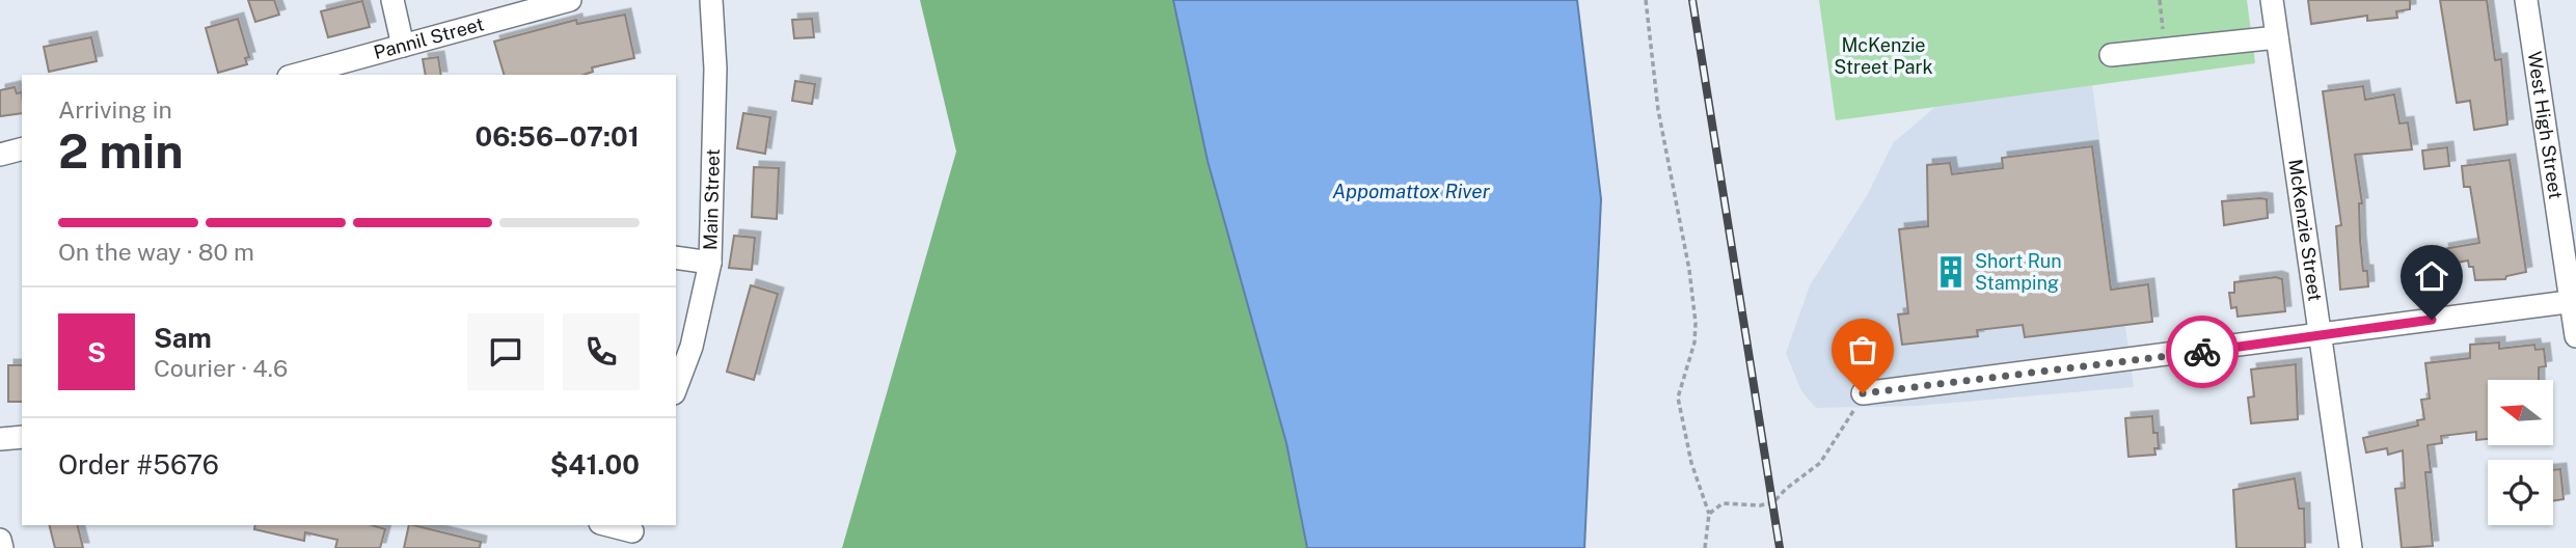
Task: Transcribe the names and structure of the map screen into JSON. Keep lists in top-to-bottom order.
{
  "streets": {
    "street": [
      "Pannil Street",
      "West High Street",
      "Main Street",
      "McKenzie Street"
    ]
  },
  "water": ["Appomattox River"],
  "parks": ["McKenzie Street Park"],
  "places": {
    "building": ["Short Run Stamping"]
  },
  "north": "left",
  "page": {
    "heading": ["2 min", "Arriving in", "06:56–07:01"],
    "panel": [
      "Sam",
      "Courier · 4.6",
      "Order #5676",
      "$41.00"
    ],
    "bar": "On the way · 80 m",
    "round": "S"
  }
}
